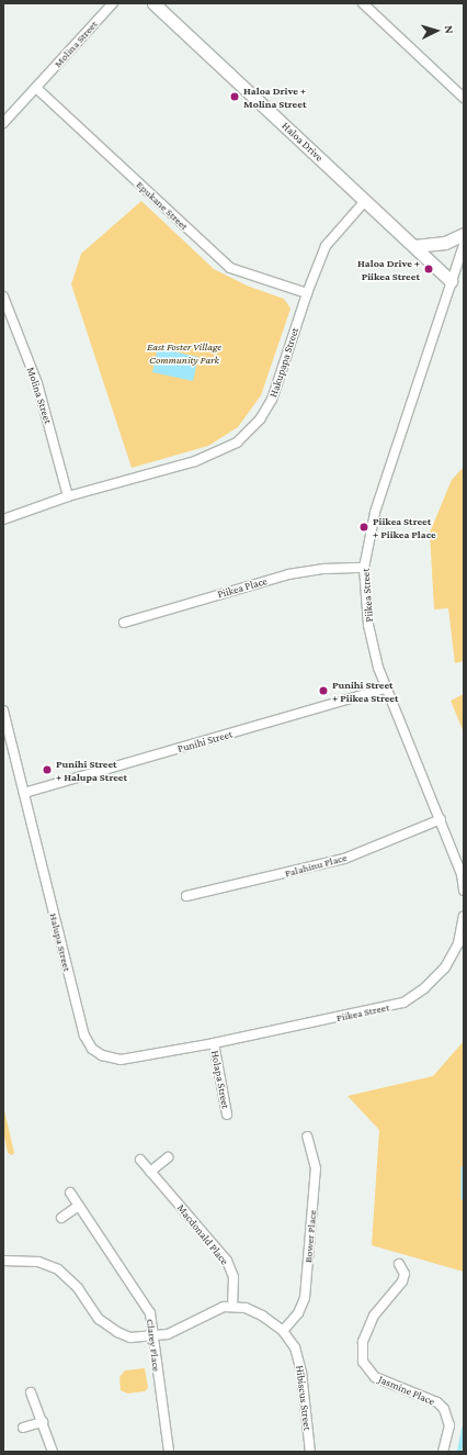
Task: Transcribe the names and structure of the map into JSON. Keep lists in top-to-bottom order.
{
  "streets": {
    "street": [
      "Molina Street",
      "Haloa Drive",
      "Epukane Street",
      "Hakupapa Street",
      "Piikea Place",
      "Piikea Street",
      "Punihi Street",
      "Palahinu Place",
      "Halupa Street",
      "Holapa Street",
      "Macdonald Place",
      "Bower Place",
      "Clarey Place",
      "Jasmine Place",
      "Hibiscus Street"
    ]
  },
  "crossings": [
    ["Molina Street", "Epukane Street"],
    ["Molina Street", "Hakupapa Street"],
    ["Haloa Drive", "Hakupapa Street"],
    ["Haloa Drive", "Piikea Street"],
    ["Epukane Street", "Hakupapa Street"],
    ["Piikea Place", "Piikea Street"],
    ["Piikea Street", "Punihi Street"],
    ["Piikea Street", "Palahinu Place"],
    ["Piikea Street", "Halupa Street"],
    ["Piikea Street", "Holapa Street"],
    ["Punihi Street", "Halupa Street"],
    ["Halupa Street", "Holapa Street"],
    ["Macdonald Place", "Hibiscus Street"],
    ["Bower Place", "Hibiscus Street"]
  ],
  "parks": ["East Foster Village Community Park"],
  "places": [
    "Haloa Drive + Molina Street",
    "Haloa Drive + Piikea Street",
    "Piikea Street + Piikea Place",
    "Punihi Street + Piikea Street",
    "Punihi Street + Halupa Street"
  ],
  "north": "right"
}
